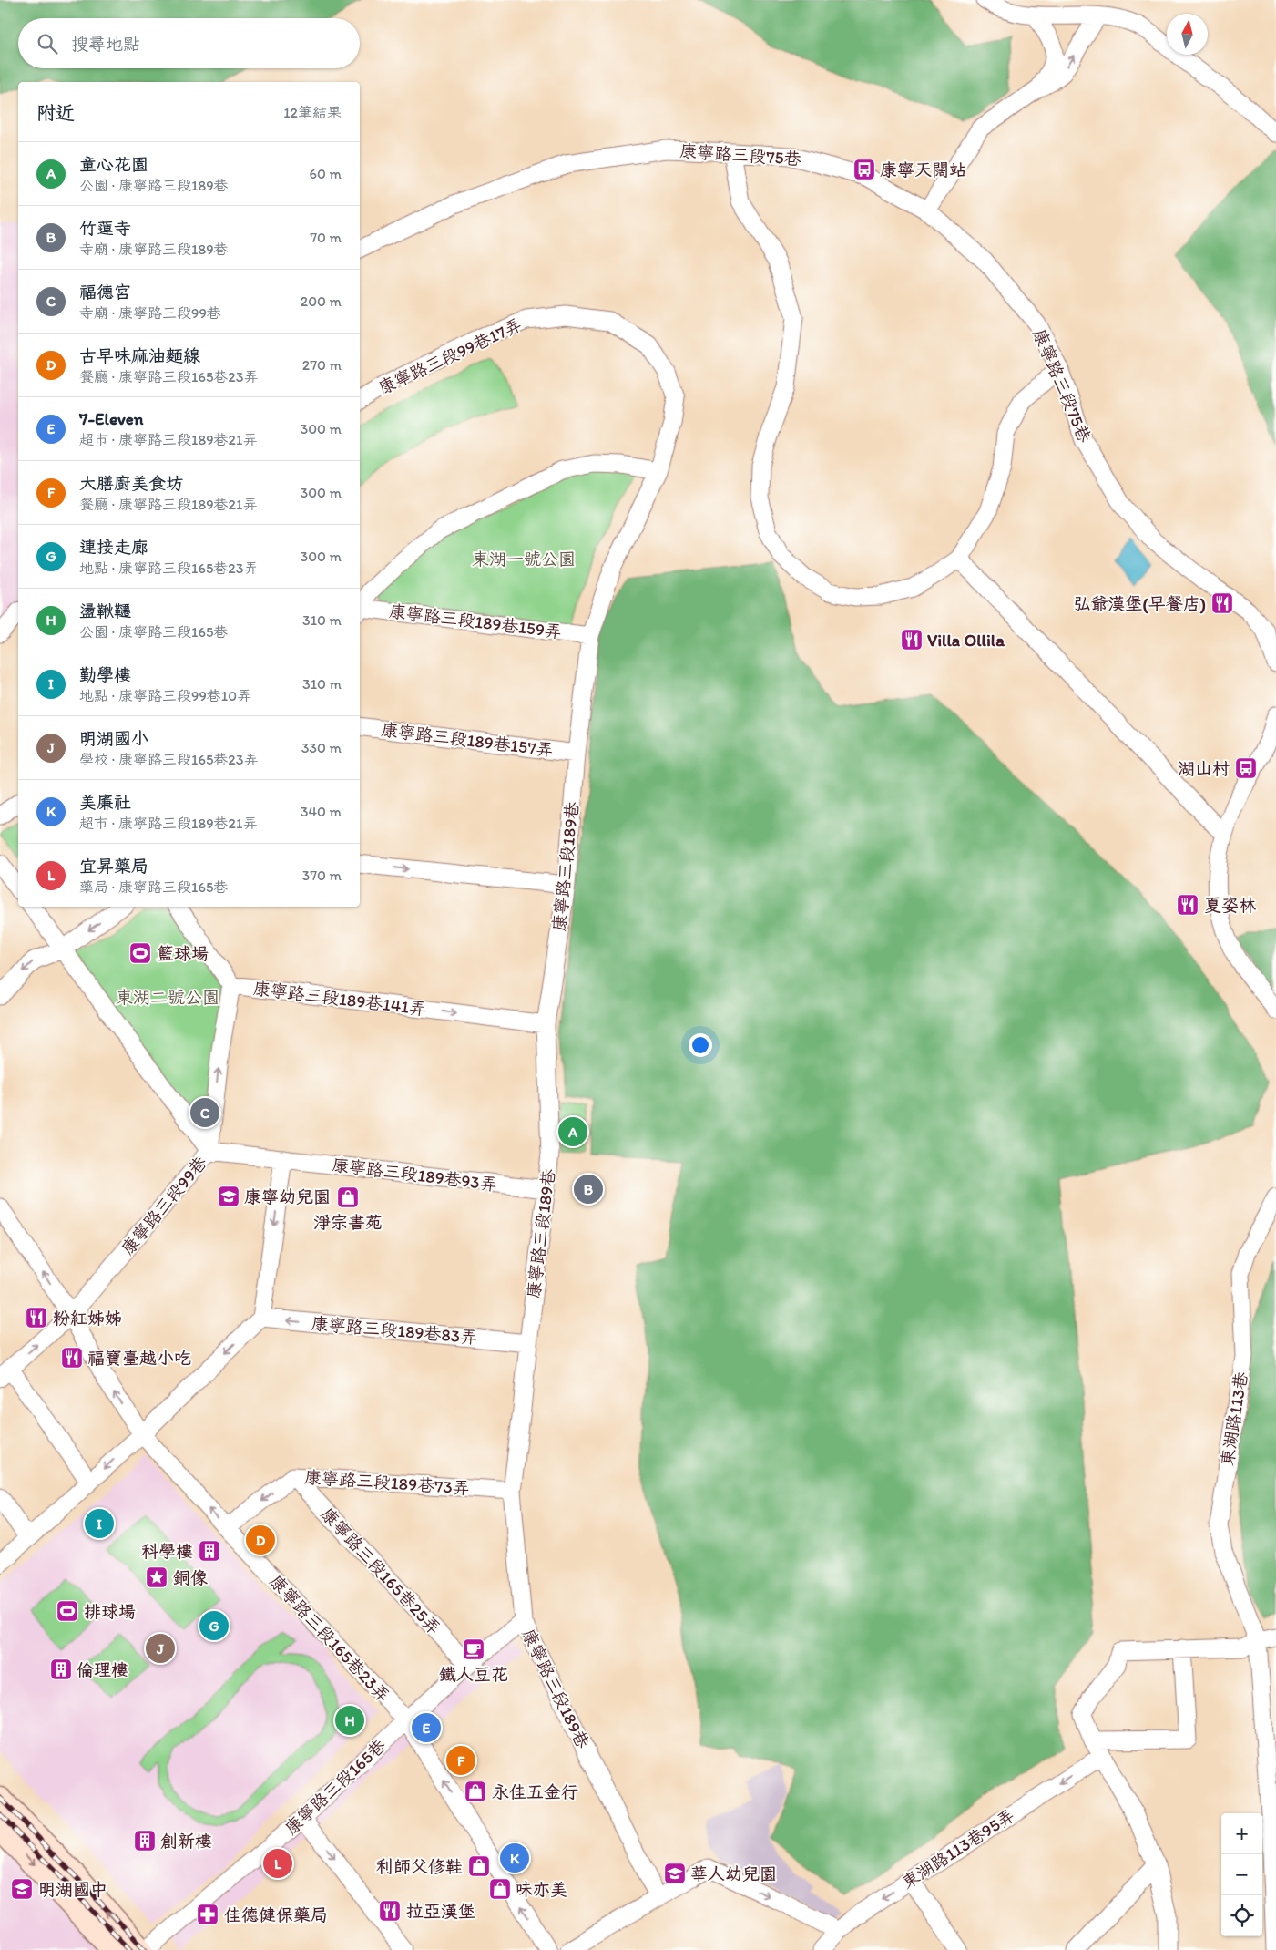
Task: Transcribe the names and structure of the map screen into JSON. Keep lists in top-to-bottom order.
{
  "streets": {
    "street": [
      "康寧路三段75巷",
      "康寧路三段99巷17弄",
      "康寧路三段189巷159弄",
      "康寧路三段189巷157弄",
      "康寧路三段189巷",
      "康寧路三段189巷141弄",
      "康寧路三段189巷93弄",
      "康寧路三段99巷",
      "康寧路三段189巷83弄",
      "東湖路113巷",
      "康寧路三段189巷73弄",
      "康寧路三段165巷25弄",
      "康寧路三段165巷23弄",
      "康寧路三段165巷",
      "東湖路113巷95弄"
    ]
  },
  "crossings": [
    ["康寧路三段99巷17弄", "康寧路三段189巷"],
    ["康寧路三段189巷159弄", "康寧路三段189巷"],
    ["康寧路三段189巷157弄", "康寧路三段189巷"],
    ["康寧路三段189巷", "康寧路三段189巷141弄"],
    ["康寧路三段189巷", "康寧路三段189巷93弄"],
    ["康寧路三段189巷", "康寧路三段189巷83弄"],
    ["康寧路三段189巷", "康寧路三段189巷73弄"],
    ["康寧路三段189巷", "康寧路三段165巷"],
    ["康寧路三段189巷141弄", "康寧路三段99巷"],
    ["康寧路三段189巷93弄", "康寧路三段99巷"],
    ["康寧路三段99巷", "康寧路三段165巷23弄"],
    ["康寧路三段189巷73弄", "康寧路三段165巷25弄"],
    ["康寧路三段189巷73弄", "康寧路三段165巷23弄"],
    ["康寧路三段165巷25弄", "康寧路三段165巷"],
    ["康寧路三段165巷23弄", "康寧路三段165巷"]
  ],
  "one_way": ["康寧路三段99巷", "康寧路三段189巷83弄"],
  "parks": ["東湖一號公園", "東湖二號公園"],
  "places": {
    "bus stop": ["康寧天闊站", "湖山村"],
    "restaurant": [
      "弘爺漢堡(早餐店)",
      "Villa Ollila",
      "夏姿林",
      "粉紅姊姊",
      "福寶臺越小吃",
      "拉亞漢堡"
    ],
    "sports": ["籃球場", "排球場"],
    "school or university": ["康寧幼兒園", "華人幼兒園", "明湖國中"],
    "shop": [
      "淨宗書苑",
      "永佳五金行",
      "利師父修鞋",
      "味亦美"
    ],
    "building": ["科學樓", "倫理樓", "創新樓"],
    "place": ["銅像"],
    "cafe": ["鐵人豆花"],
    "pharmacy": ["佳德健保藥局"]
  },
  "north": "top",
  "page": {
    "search": "搜尋地點",
    "heading": ["附近", "12筆結果"],
    "list": [
      {
        "mark": "A",
        "name": "童心花園",
        "note": "公園 · 康寧路三段189巷",
        "value": "60 m"
      },
      {
        "mark": "B",
        "name": "竹蓮寺",
        "note": "寺廟 · 康寧路三段189巷",
        "value": "70 m"
      },
      {
        "mark": "C",
        "name": "福德宮",
        "note": "寺廟 · 康寧路三段99巷",
        "value": "200 m"
      },
      {
        "mark": "D",
        "name": "古早味麻油麵線",
        "note": "餐廳 · 康寧路三段165巷23弄",
        "value": "270 m"
      },
      {
        "mark": "E",
        "name": "7-Eleven",
        "note": "超市 · 康寧路三段189巷21弄",
        "value": "300 m"
      },
      {
        "mark": "F",
        "name": "大膳廚美食坊",
        "note": "餐廳 · 康寧路三段189巷21弄",
        "value": "300 m"
      },
      {
        "mark": "G",
        "name": "連接走廊",
        "note": "地點 · 康寧路三段165巷23弄",
        "value": "300 m"
      },
      {
        "mark": "H",
        "name": "盪鞦韆",
        "note": "公園 · 康寧路三段165巷",
        "value": "310 m"
      },
      {
        "mark": "I",
        "name": "勤學樓",
        "note": "地點 · 康寧路三段99巷10弄",
        "value": "310 m"
      },
      {
        "mark": "J",
        "name": "明湖國小",
        "note": "學校 · 康寧路三段165巷23弄",
        "value": "330 m"
      },
      {
        "mark": "K",
        "name": "美廉社",
        "note": "超市 · 康寧路三段189巷21弄",
        "value": "340 m"
      },
      {
        "mark": "L",
        "name": "宜昇藥局",
        "note": "藥局 · 康寧路三段165巷",
        "value": "370 m"
      }
    ],
    "pins": [
      "C",
      "A",
      "B",
      "I",
      "D",
      "G",
      "J",
      "H",
      "E",
      "F",
      "K",
      "L"
    ],
    "map_buttons": ["+", "−"]
  }
}
